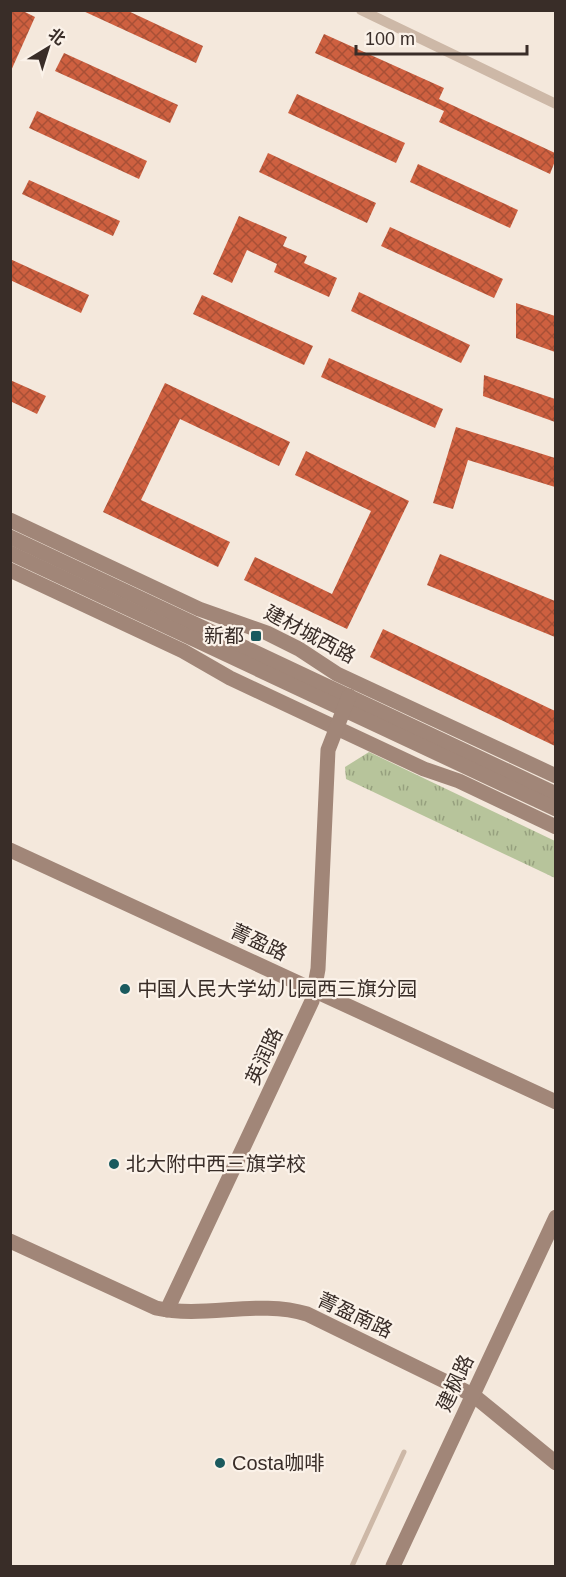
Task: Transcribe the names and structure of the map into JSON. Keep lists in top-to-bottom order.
{
  "streets": {
    "street": [
      "建材城西路",
      "菁盈路",
      "英润路",
      "菁盈南路",
      "建枫路"
    ]
  },
  "crossings": [
    ["建材城西路", "英润路"],
    ["菁盈路", "英润路"],
    ["英润路", "菁盈南路"],
    ["菁盈南路", "建枫路"]
  ],
  "places": {
    "transit": ["新都"],
    "other": ["中国人民大学幼儿园西三旗分园", "北大附中西三旗学校", "Costa咖啡"]
  },
  "scale_bar": "100 m",
  "north": "top right"
}
